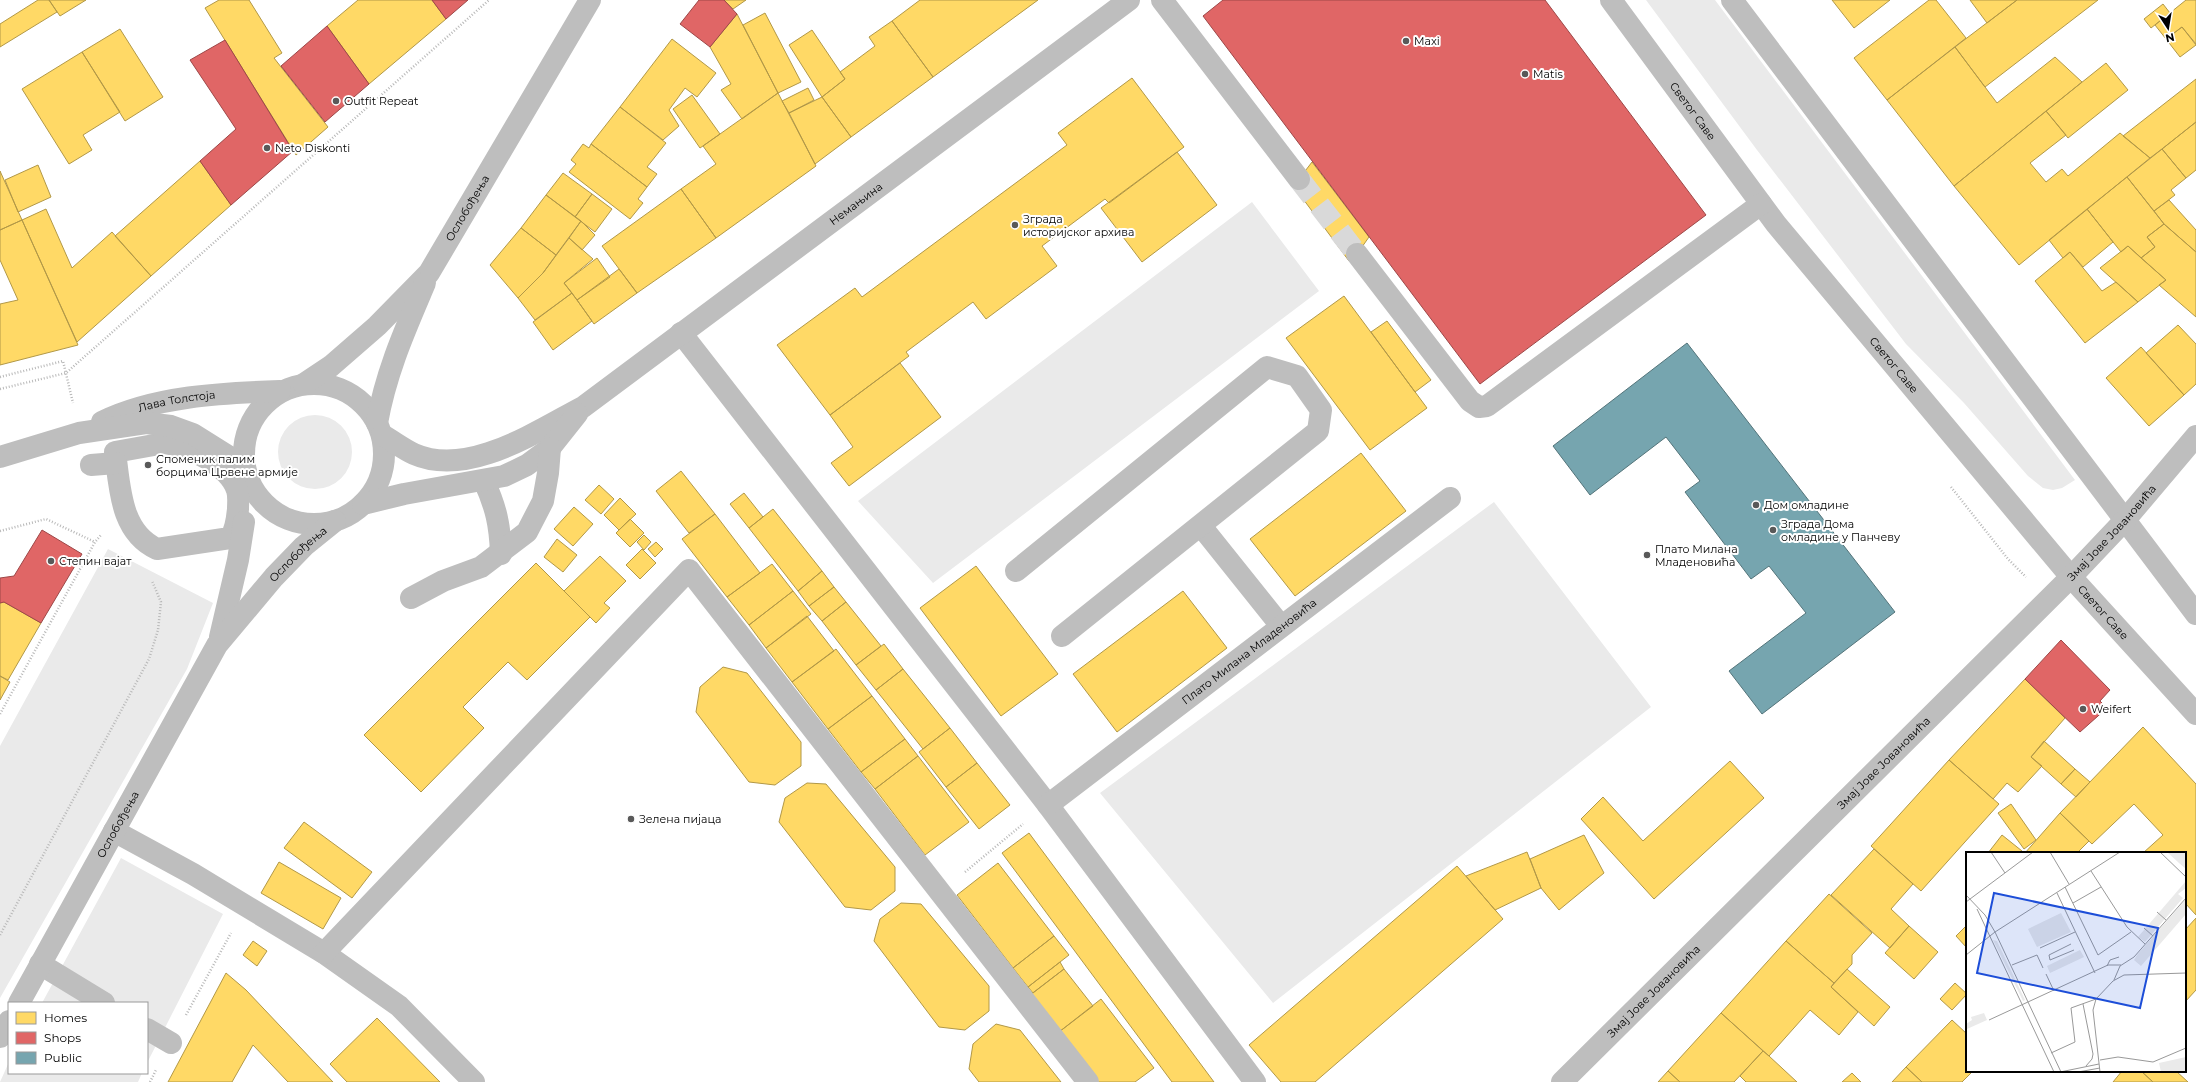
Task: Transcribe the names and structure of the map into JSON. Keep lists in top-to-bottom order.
{
  "streets": {
    "street": [
      "Светог Саве",
      "Немањина",
      "Ослобођења",
      "Лава Толстоја",
      "Змај Јове Јовановића",
      "Плато Милана Младеновића"
    ]
  },
  "crossings": [
    ["Светог Саве", "Змај Јове Јовановића"],
    ["Ослобођења", "Лава Толстоја"]
  ],
  "places": [
    "Maxi",
    "Matis",
    "Outfit Repeat",
    "Neto Diskonti",
    "Зграда историјског архива",
    "Споменик палим борцима Црвене армије",
    "Дом омладине",
    "Зграда Дома омладине у Панчеву",
    "Плато Милана Младеновића",
    "Степин вајат",
    "Weifert",
    "Зелена пијаца"
  ],
  "legend": ["Homes", "Shops", "Public"],
  "north": "bottom"
}
